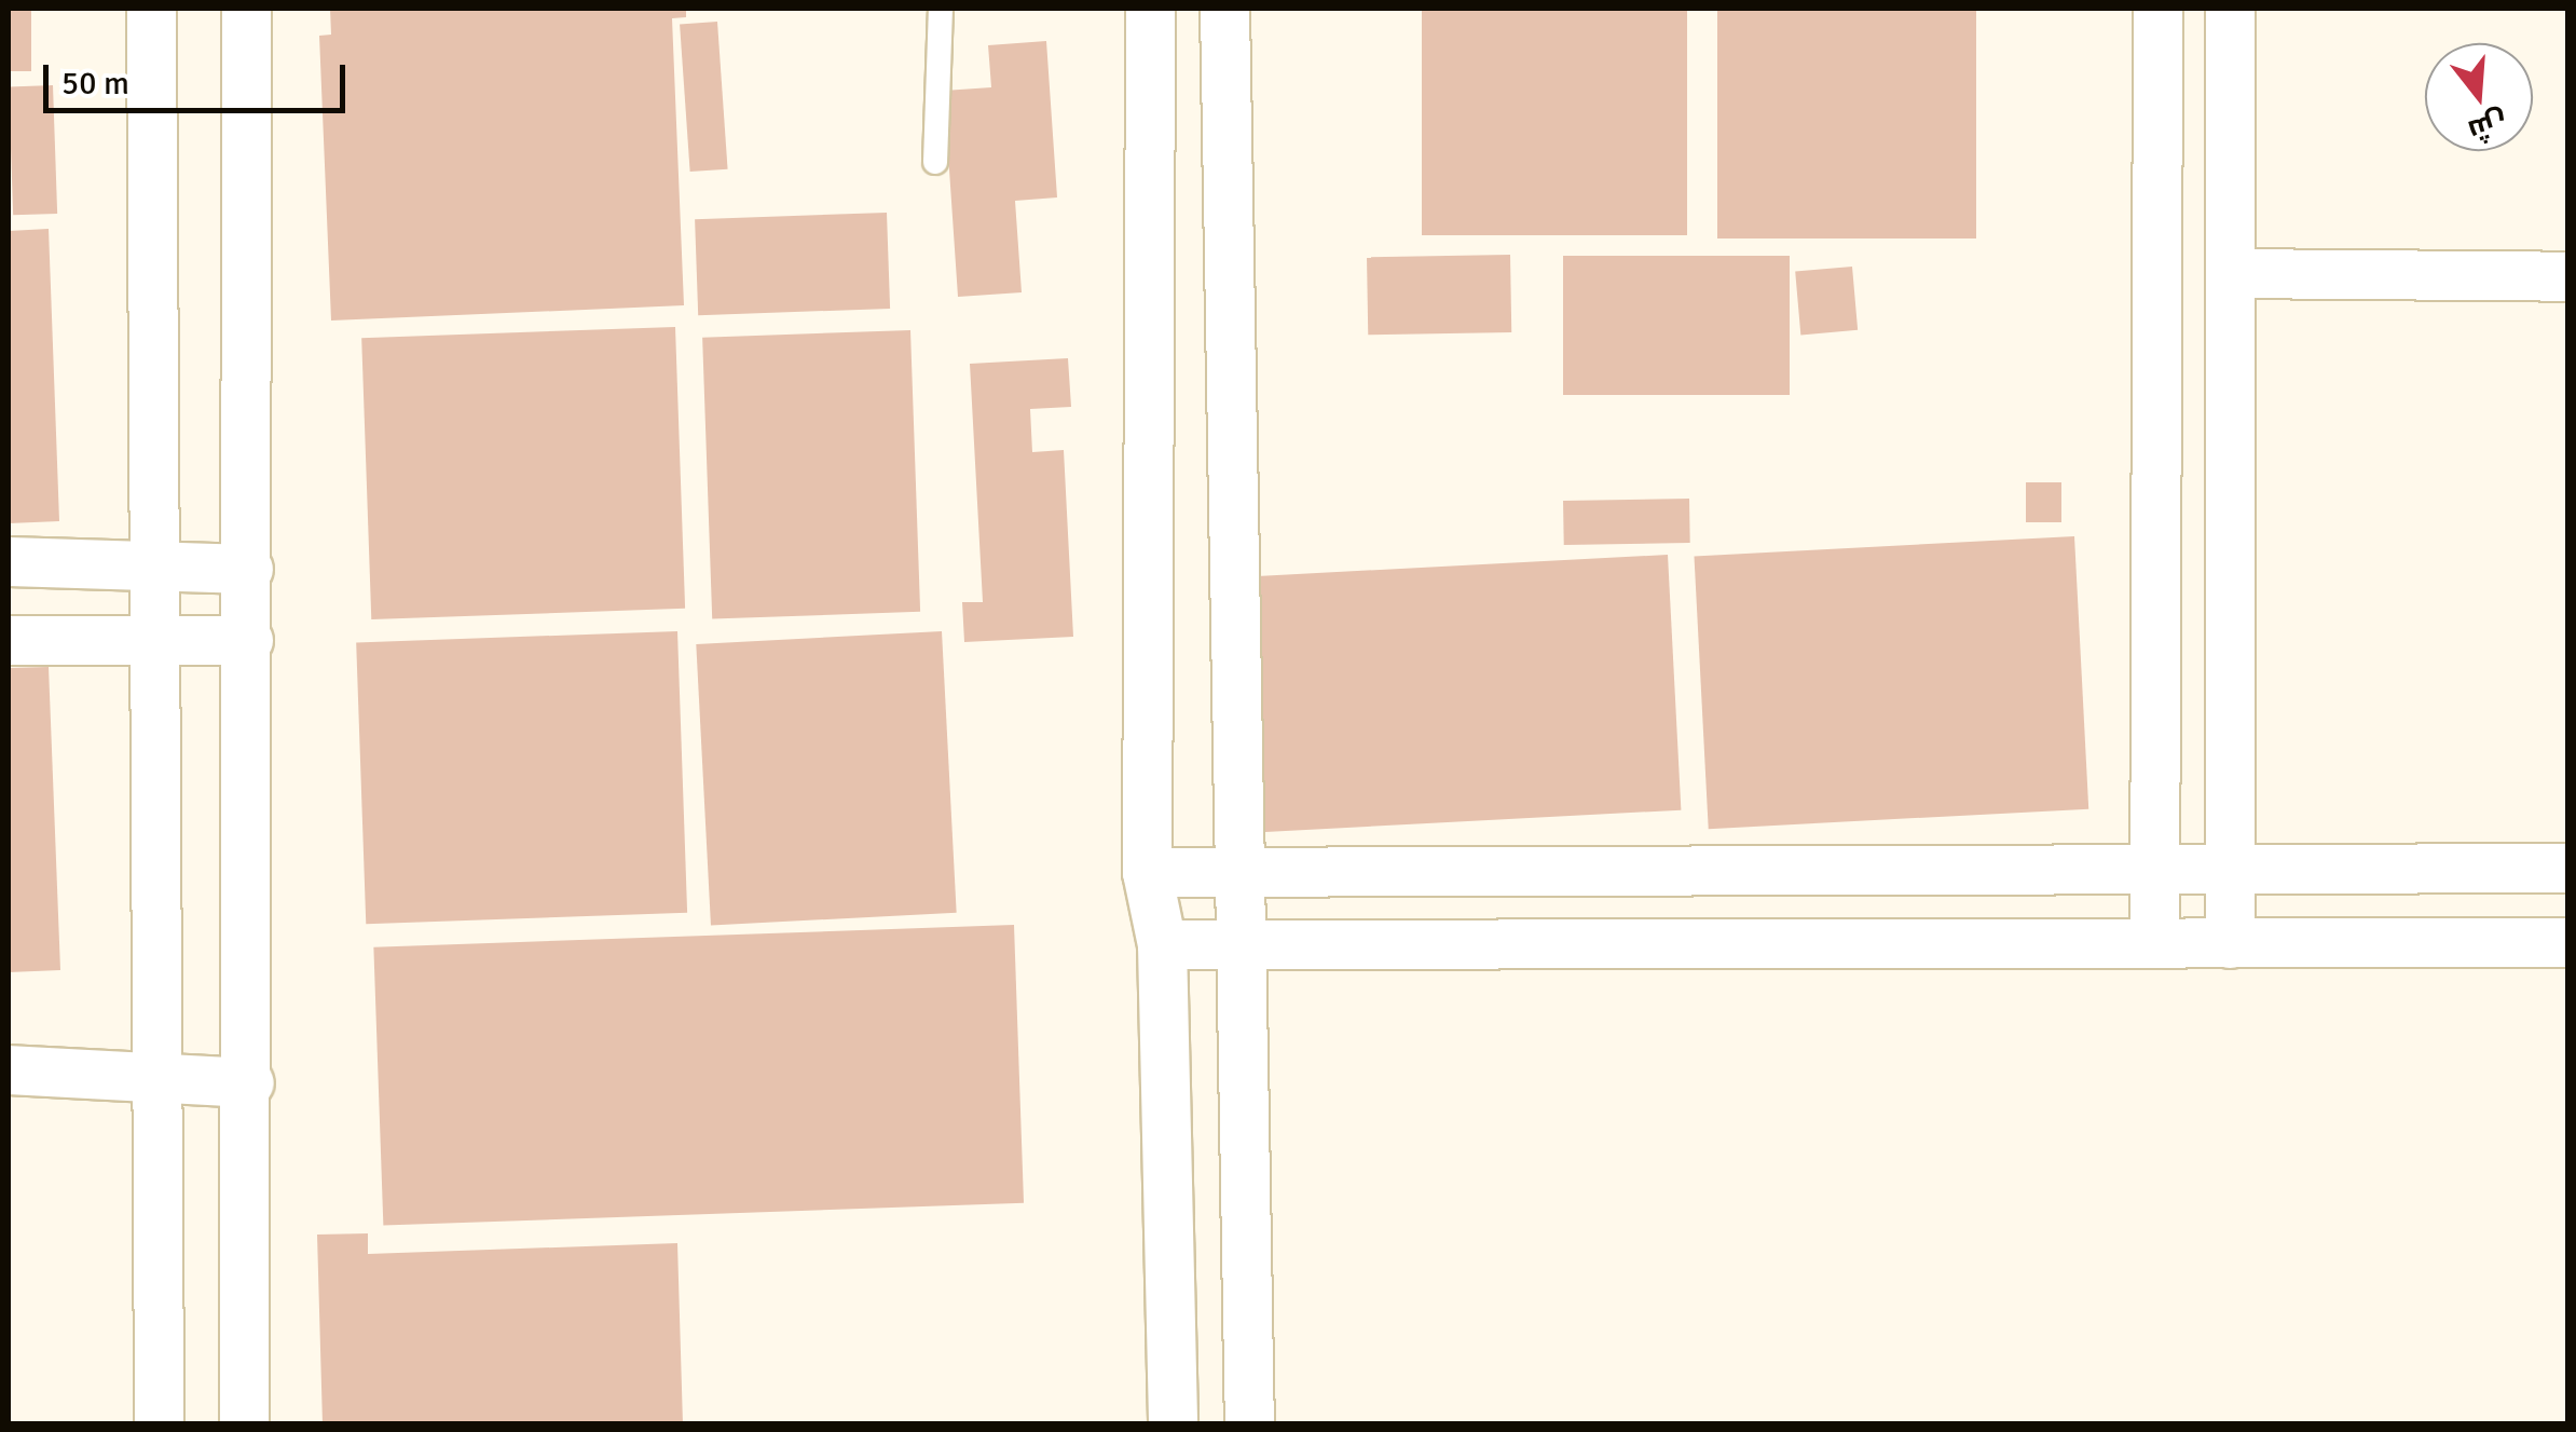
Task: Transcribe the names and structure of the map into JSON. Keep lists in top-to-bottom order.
{
  "scale_bar": "50 m",
  "north": "bottom"
}
